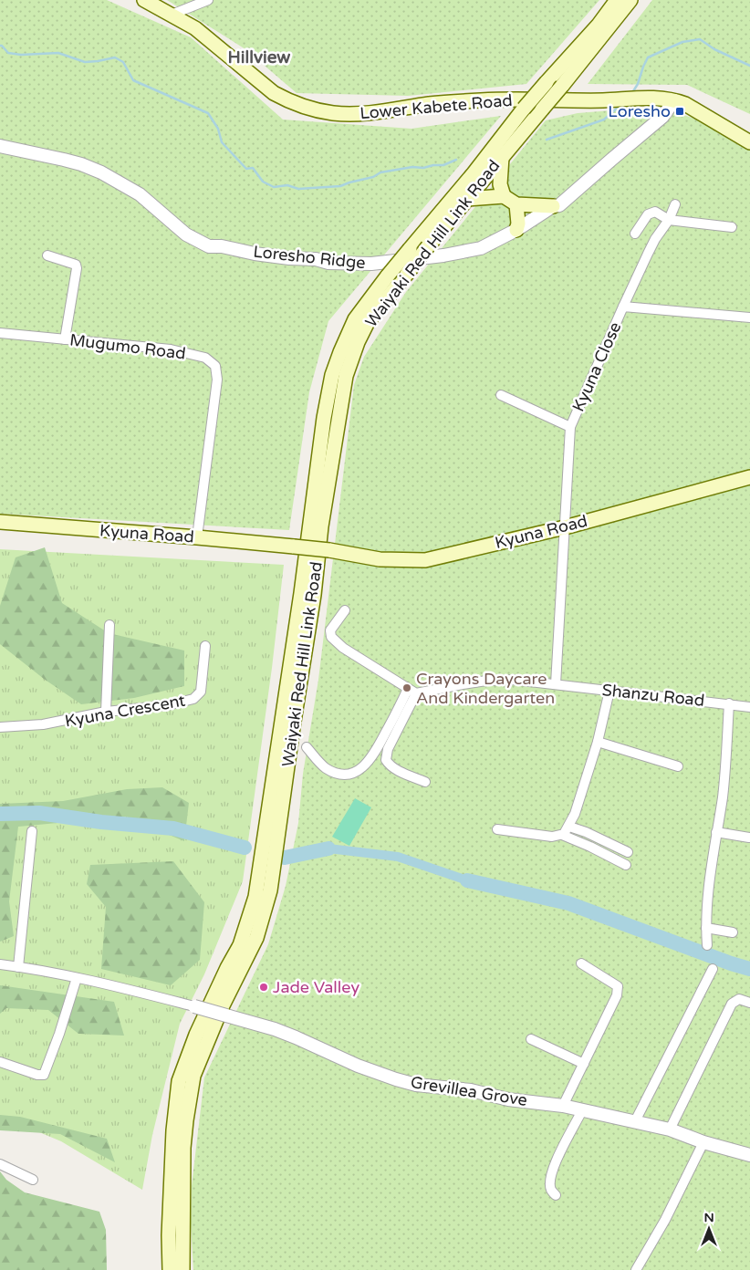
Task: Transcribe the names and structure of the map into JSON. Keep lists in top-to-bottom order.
{
  "streets": {
    "main road": ["Lower Kabete Road", "Waiyaki Red Hill Link Road", "Kyuna Road"],
    "street": [
      "Loresho Ridge",
      "Mugumo Road",
      "Kyuna Close",
      "Shanzu Road",
      "Kyuna Crescent",
      "Grevillea Grove"
    ]
  },
  "crossings": [
    ["Lower Kabete Road", "Loresho Ridge"],
    ["Mugumo Road", "Kyuna Road"],
    ["Kyuna Close", "Kyuna Road"]
  ],
  "districts": ["Hillview"],
  "places": {
    "transit": ["Loresho"],
    "other": ["Crayons Daycare And Kindergarten", "Jade Valley"]
  },
  "north": "top"
}
